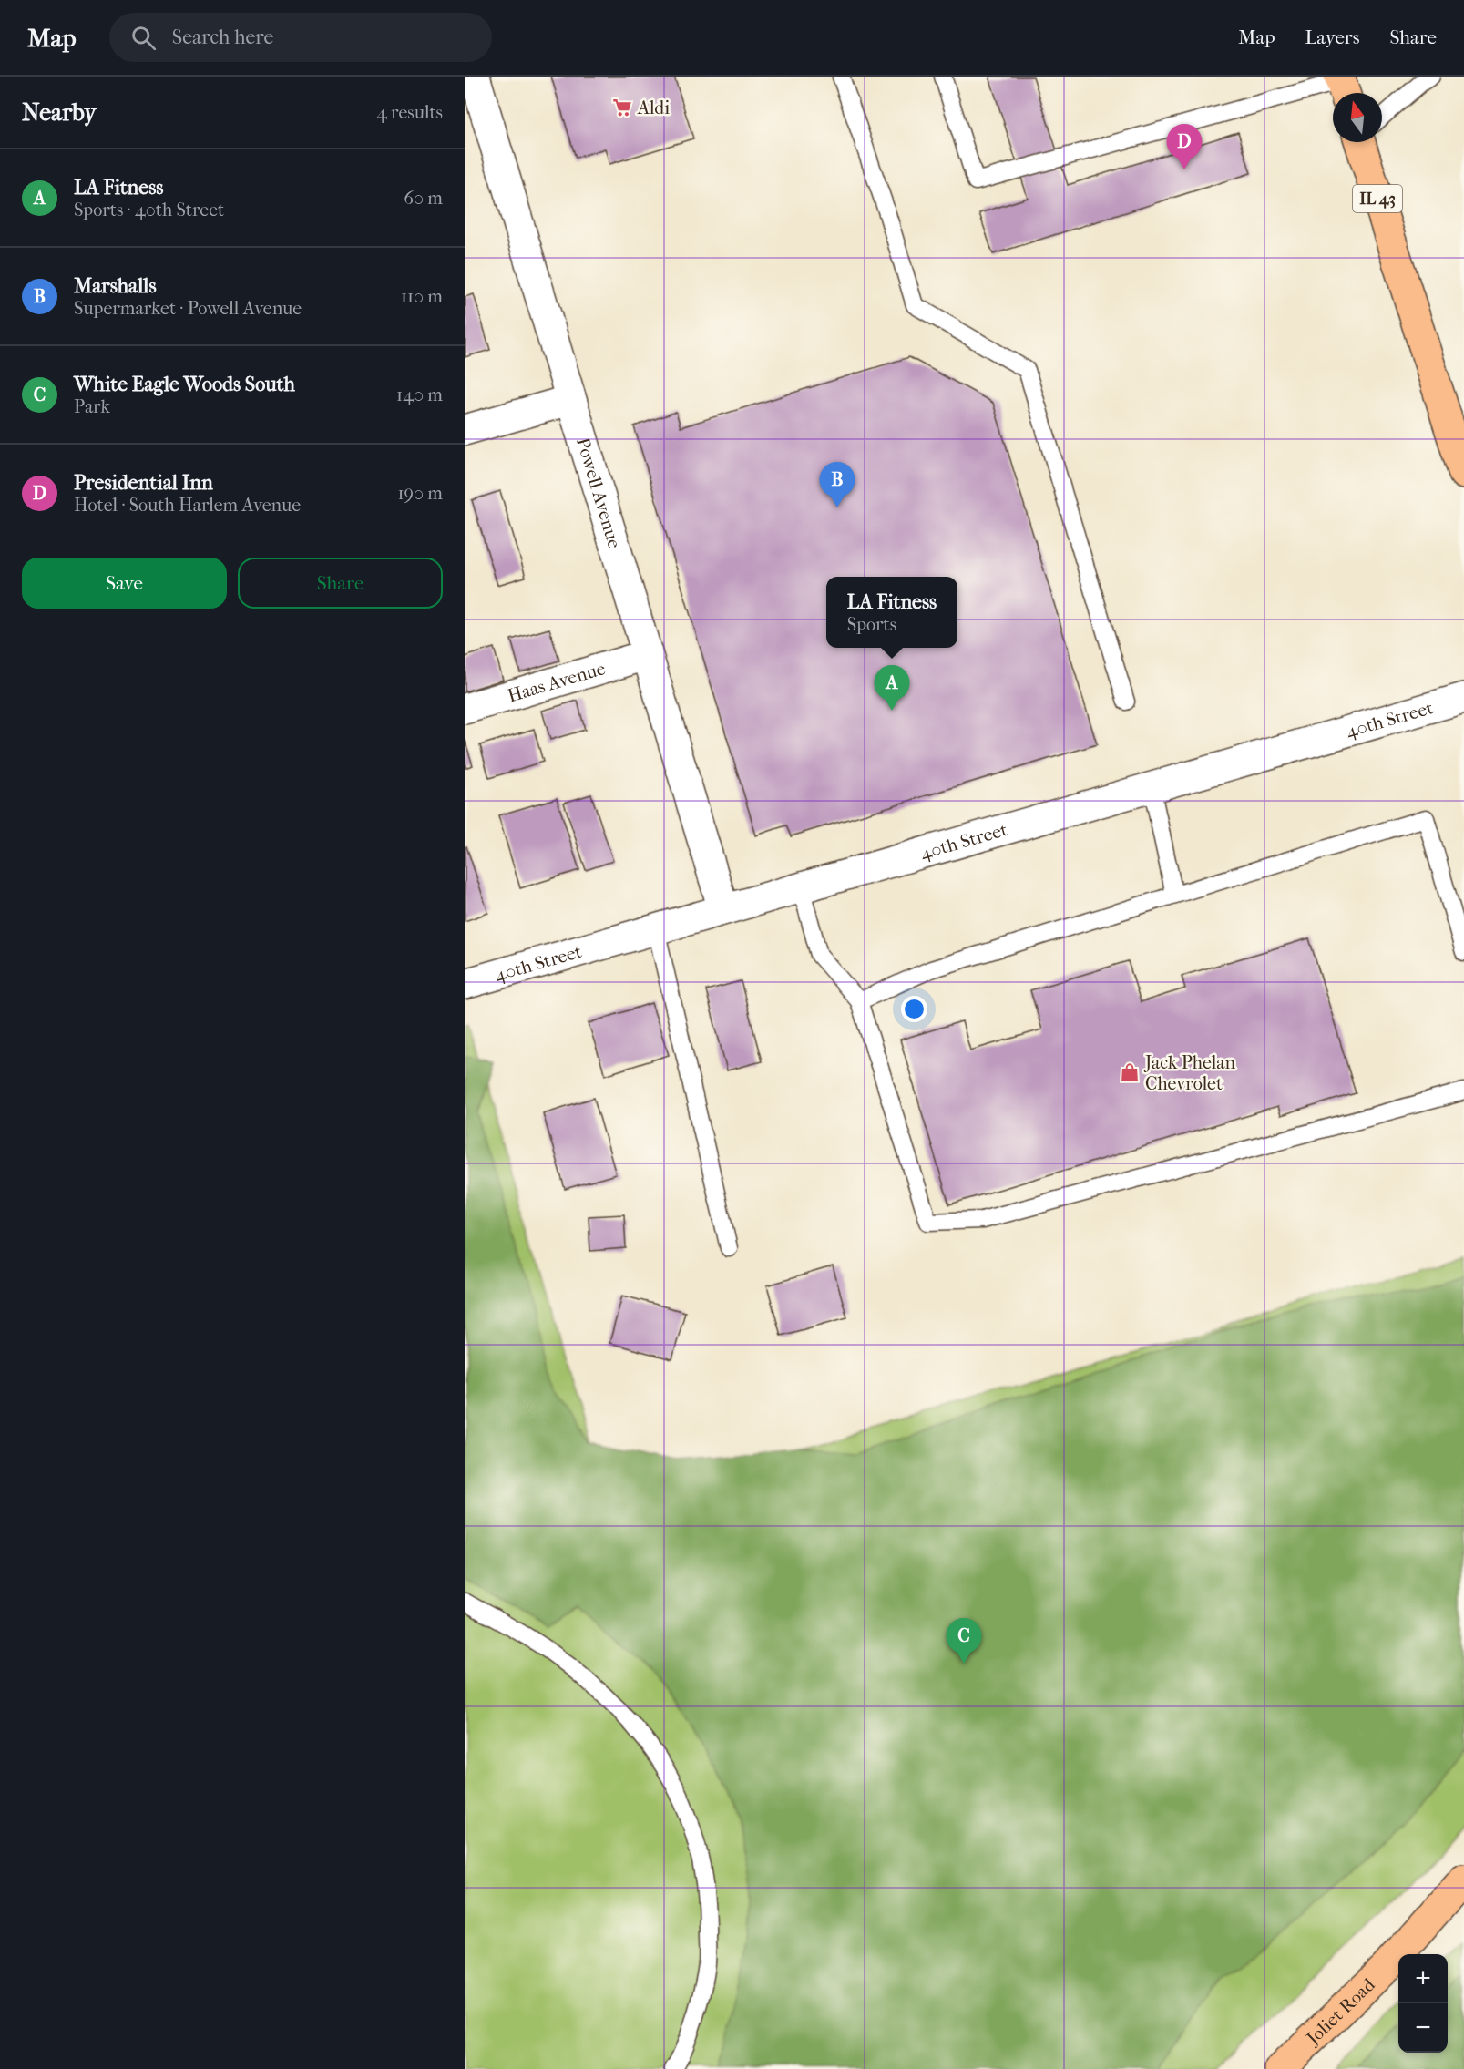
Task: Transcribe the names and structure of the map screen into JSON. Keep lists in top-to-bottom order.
{
  "streets": {
    "main road": ["IL 43", "Joliet Road"],
    "street": ["Powell Avenue", "Haas Avenue", "40th Street"]
  },
  "crossings": [
    ["Powell Avenue", "Haas Avenue"],
    ["Powell Avenue", "40th Street"]
  ],
  "places": {
    "supermarket": ["Aldi"],
    "shop": ["Jack Phelan Chevrolet"]
  },
  "north": "top",
  "page": {
    "header": "Map",
    "search": "Search here",
    "nav": ["Map", "Layers", "Share"],
    "heading": ["Nearby", "4 results"],
    "pins": [
      "D",
      "B",
      "A",
      "C"
    ],
    "list": [
      {
        "mark": "A",
        "name": "LA Fitness",
        "note": "Sports · 40th Street",
        "value": "60 m"
      },
      {
        "mark": "B",
        "name": "Marshalls",
        "note": "Supermarket · Powell Avenue",
        "value": "110 m"
      },
      {
        "mark": "C",
        "name": "White Eagle Woods South",
        "note": "Park",
        "value": "140 m"
      },
      {
        "mark": "D",
        "name": "Presidential Inn",
        "note": "Hotel · South Harlem Avenue",
        "value": "190 m"
      }
    ],
    "buttons": ["Save", "Share"],
    "popup": ["LA Fitness", "Sports"],
    "map_buttons": ["+", "−"]
  }
}
